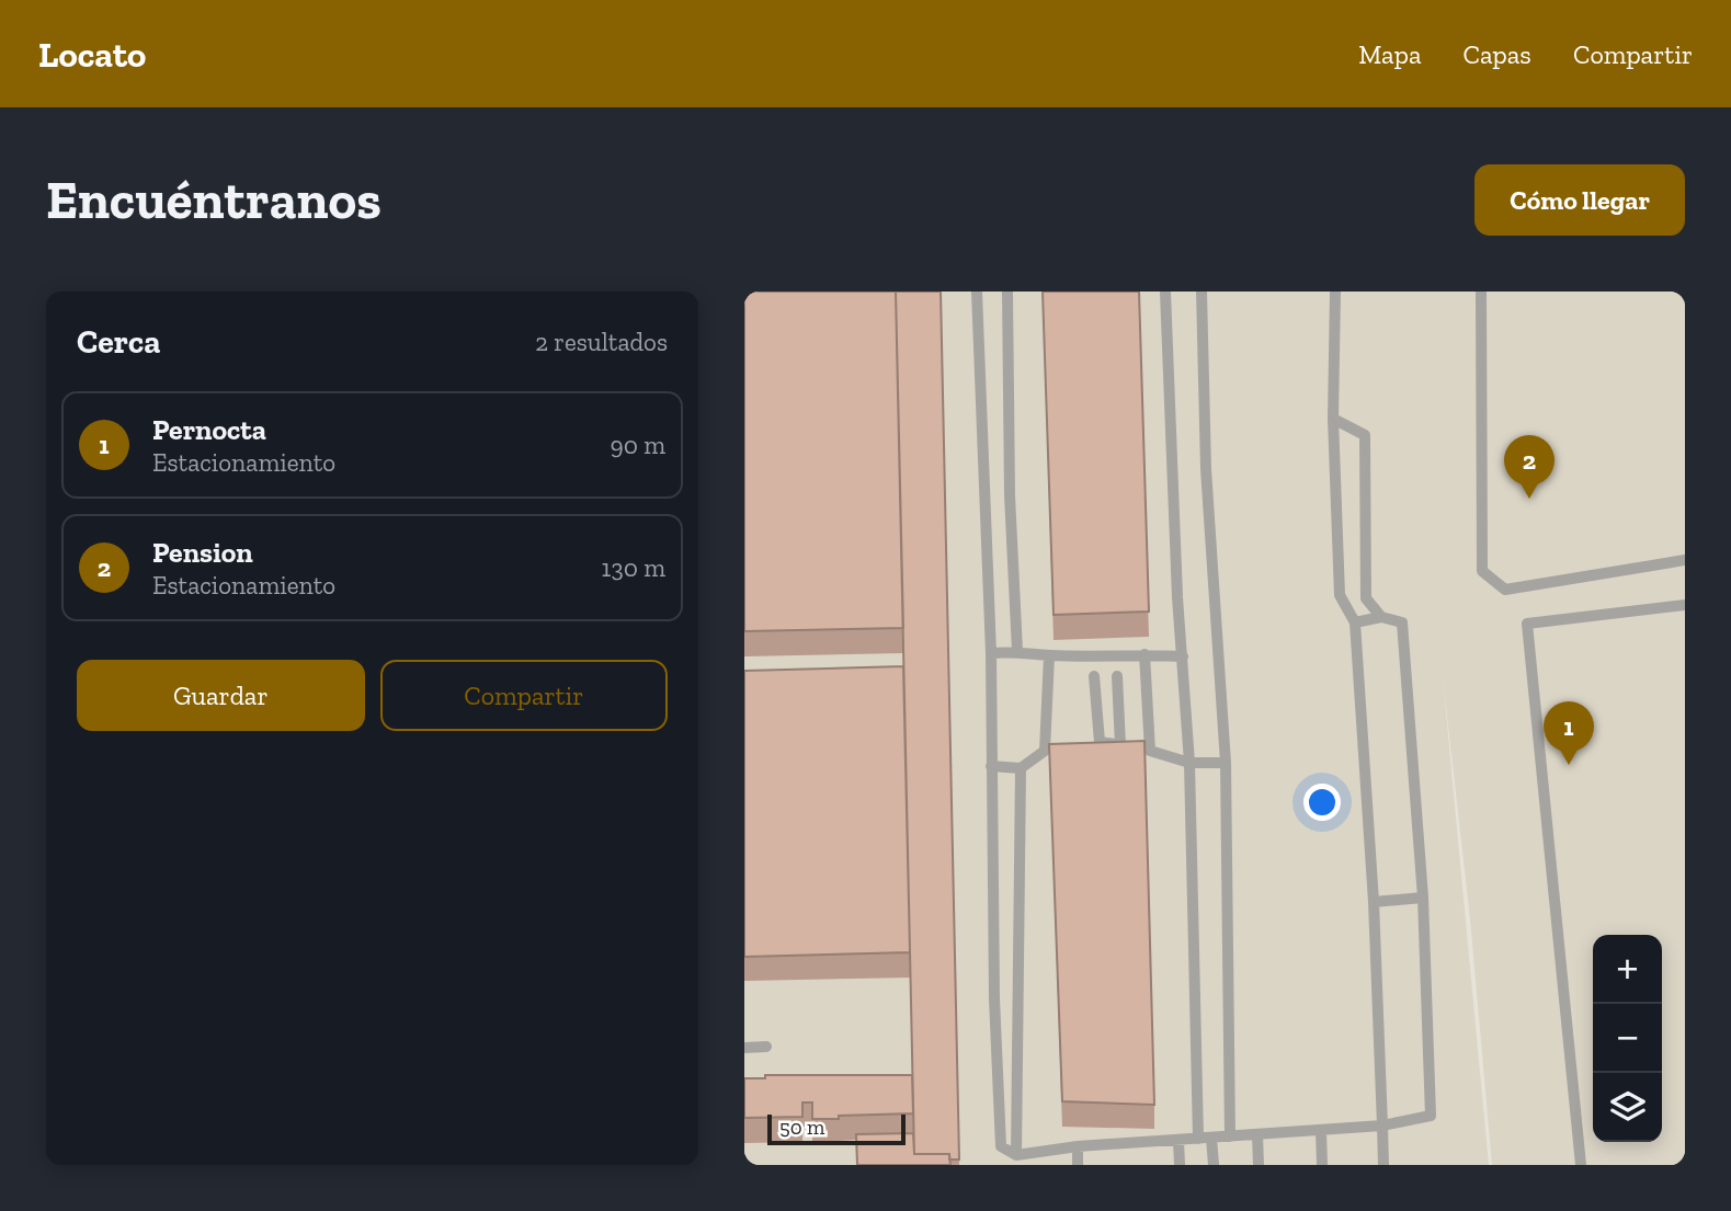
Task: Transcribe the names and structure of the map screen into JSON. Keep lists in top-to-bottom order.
{
  "scale_bar": "50 m",
  "page": {
    "header": "Locato",
    "nav": ["Mapa", "Capas", "Compartir"],
    "buttons": [
      "Cómo llegar",
      ["Guardar", "Compartir"]
    ],
    "title": "Encuéntranos",
    "heading": ["Cerca", "2 resultados"],
    "list": [
      {
        "mark": "1",
        "name": "Pernocta",
        "note": "Estacionamiento",
        "value": "90 m"
      },
      {
        "mark": "2",
        "name": "Pension",
        "note": "Estacionamiento",
        "value": "130 m"
      }
    ],
    "pins": ["2", "1"],
    "map_buttons": ["+", "−"],
    "scale": "50 m"
  }
}
